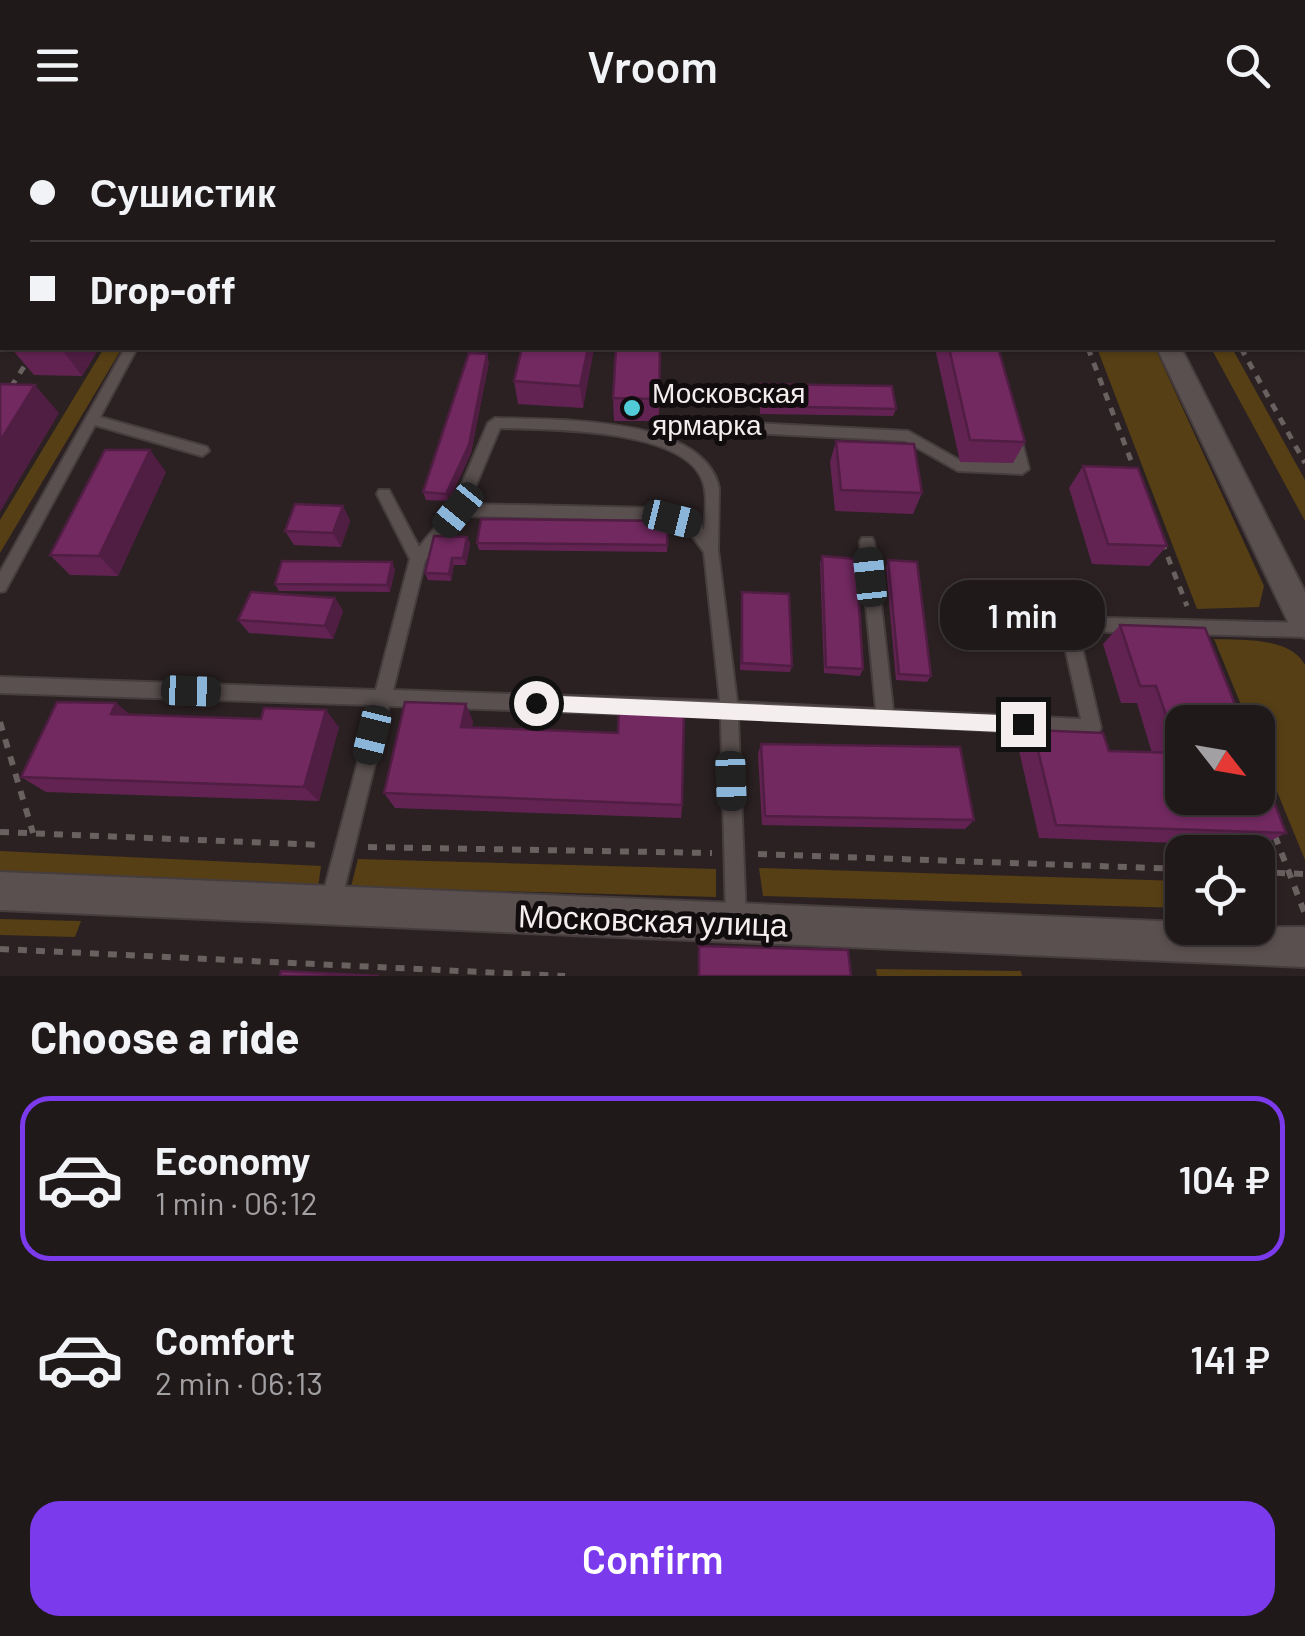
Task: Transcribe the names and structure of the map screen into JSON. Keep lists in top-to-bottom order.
{
  "streets": {
    "street": ["Московская улица"]
  },
  "places": ["Московская ярмарка"],
  "north": "bottom right",
  "page": {
    "header": "Vroom",
    "banner": ["Сушистик", "Drop-off"],
    "bubble": "1 min",
    "heading": "Choose a ride",
    "list": [
      {
        "name": "Economy",
        "note": "1 min · 06:12",
        "value": "104 ₽"
      },
      {
        "name": "Comfort",
        "note": "2 min · 06:13",
        "value": "141 ₽"
      }
    ],
    "buttons": "Confirm"
  }
}
